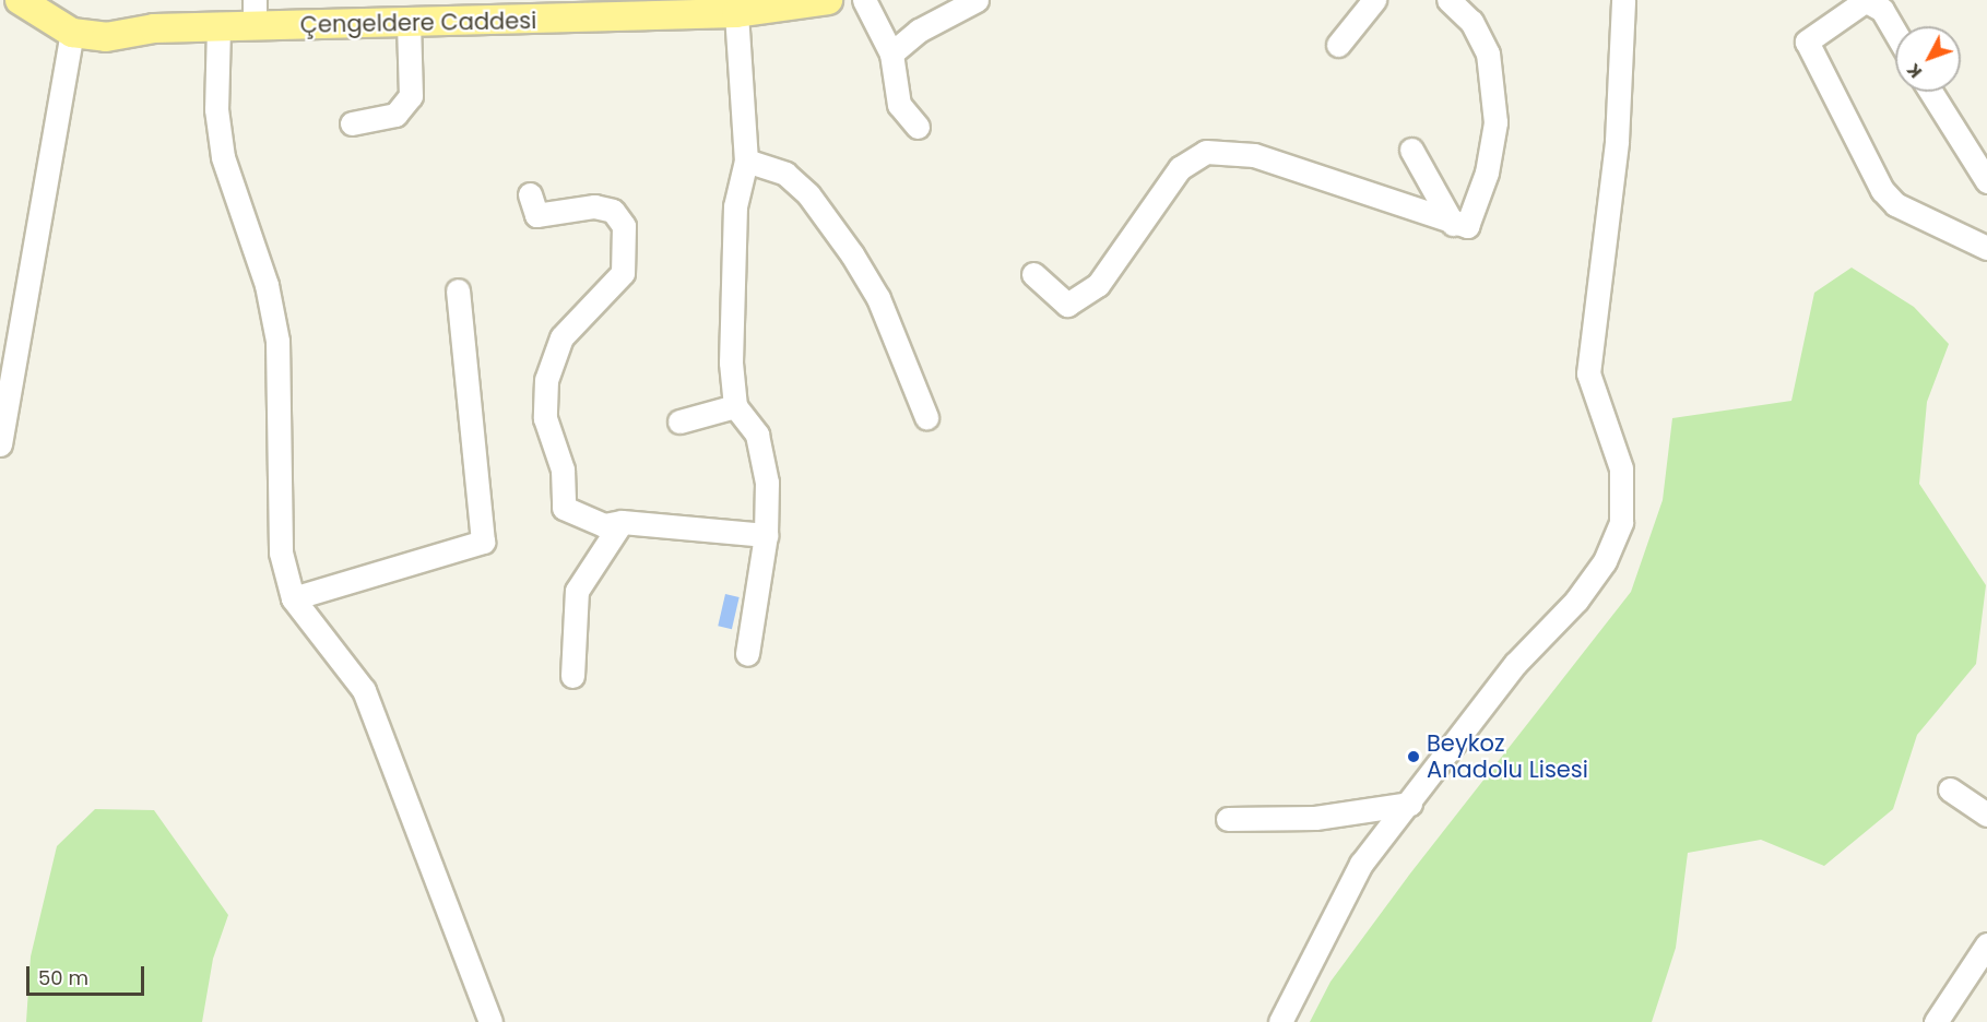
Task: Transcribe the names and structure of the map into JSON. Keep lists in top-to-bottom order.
{
  "streets": {
    "main road": ["Çengeldere Caddesi"]
  },
  "places": ["Beykoz Anadolu Lisesi"],
  "scale_bar": "50 m",
  "north": "bottom left"
}
